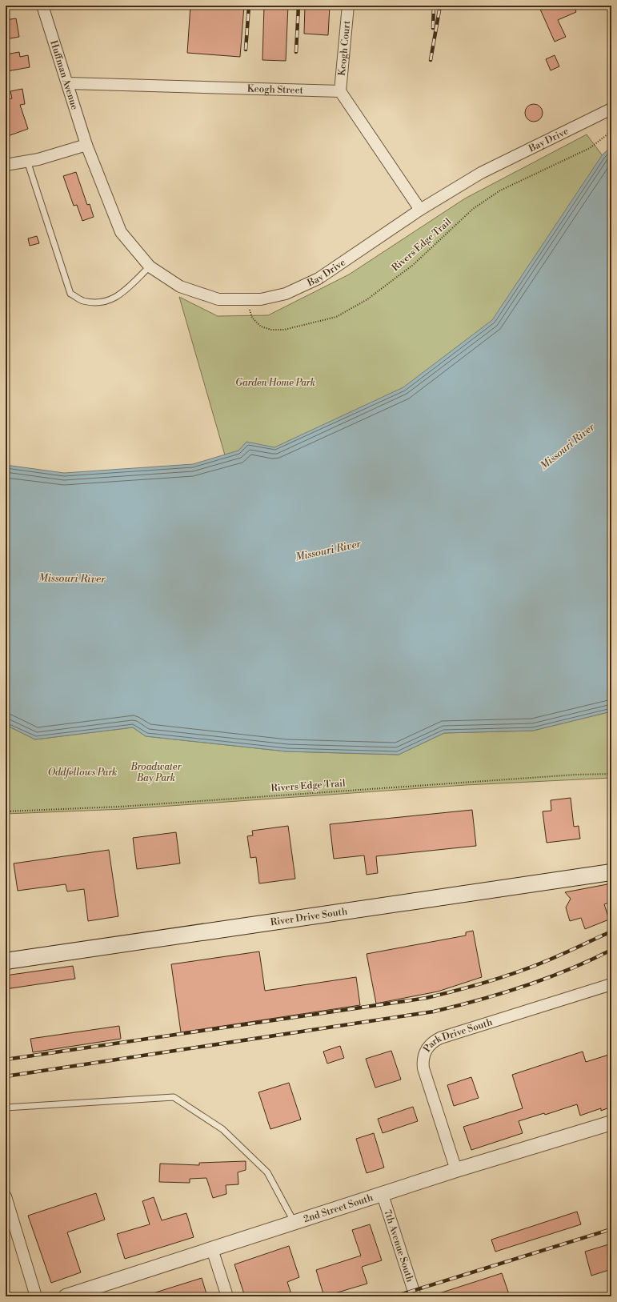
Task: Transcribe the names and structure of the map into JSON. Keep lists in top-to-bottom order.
{
  "streets": {
    "main road": ["River Drive South"],
    "street": [
      "Keogh Court",
      "Huffman Avenue",
      "Keogh Street",
      "Bay Drive",
      "Park Drive South",
      "2nd Street South",
      "7th Avenue South"
    ],
    "path": ["Rivers Edge Trail"]
  },
  "crossings": [
    ["Keogh Court", "Keogh Street"],
    ["Huffman Avenue", "Keogh Street"],
    ["Huffman Avenue", "Bay Drive"],
    ["Bay Drive", "Rivers Edge Trail"],
    ["Park Drive South", "2nd Street South"],
    ["2nd Street South", "7th Avenue South"]
  ],
  "water": ["Missouri River"],
  "parks": ["Garden Home Park", "Broadwater Bay Park", "Oddfellows Park"]
}
